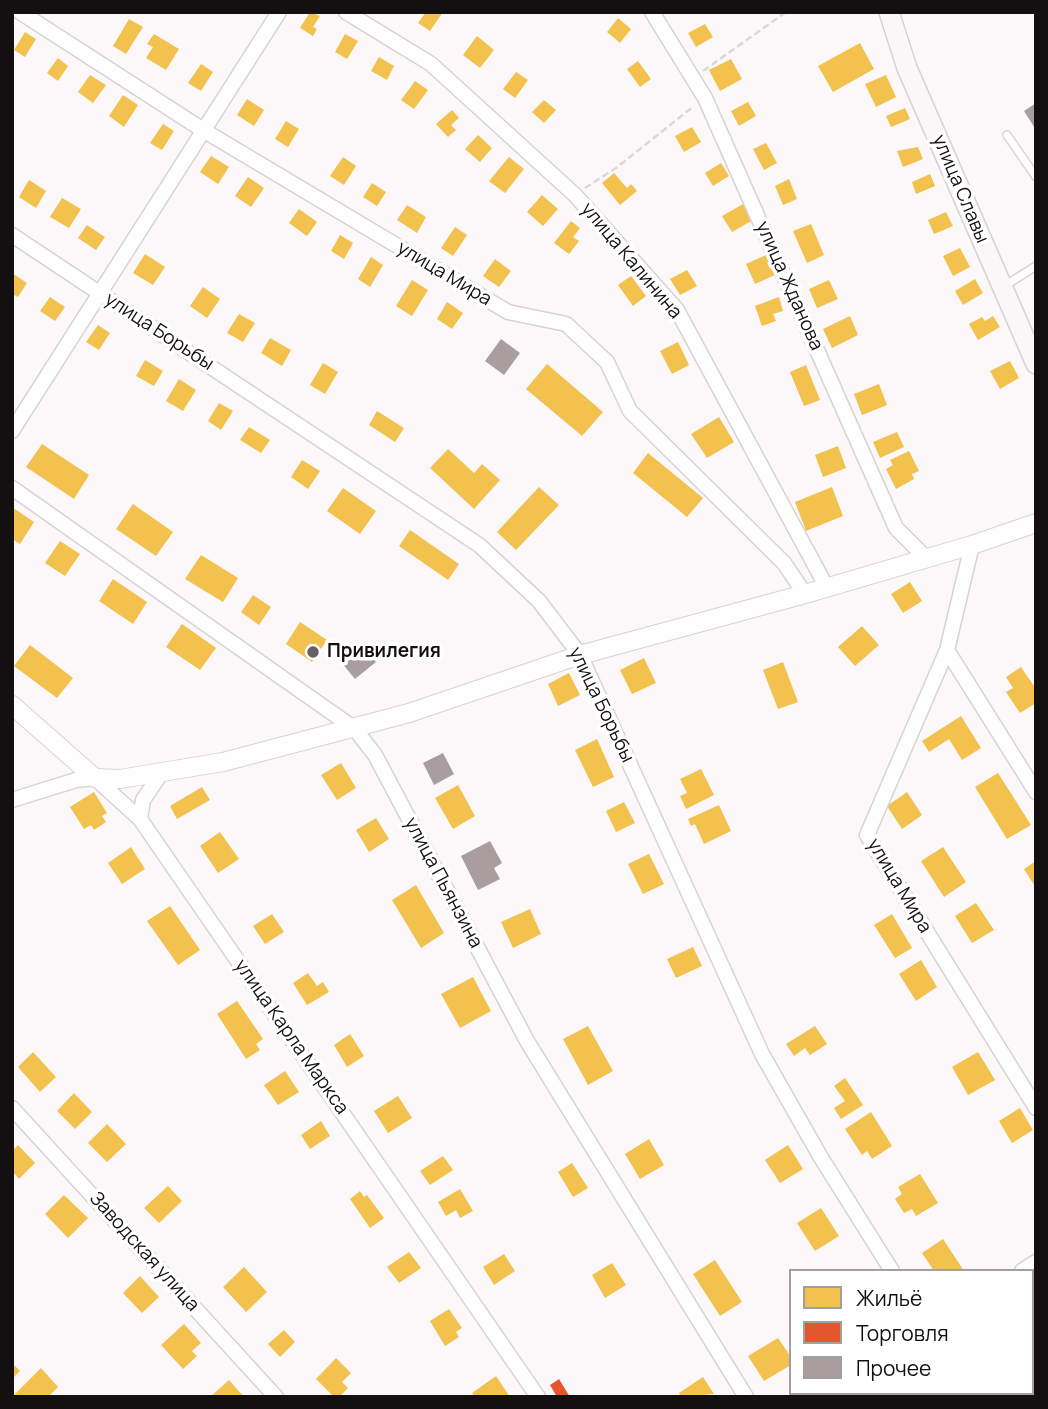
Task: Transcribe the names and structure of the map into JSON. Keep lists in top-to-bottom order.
{
  "streets": {
    "main road": ["улица Славы"],
    "street": [
      "улица Калинина",
      "улица Мира",
      "улица Жданова",
      "улица Борьбы",
      "улица Пьянзина",
      "улица Карла Маркса",
      "Заводская улица"
    ]
  },
  "places": ["Привилегия"],
  "legend": ["Жильё", "Торговля", "Прочее"]
}
